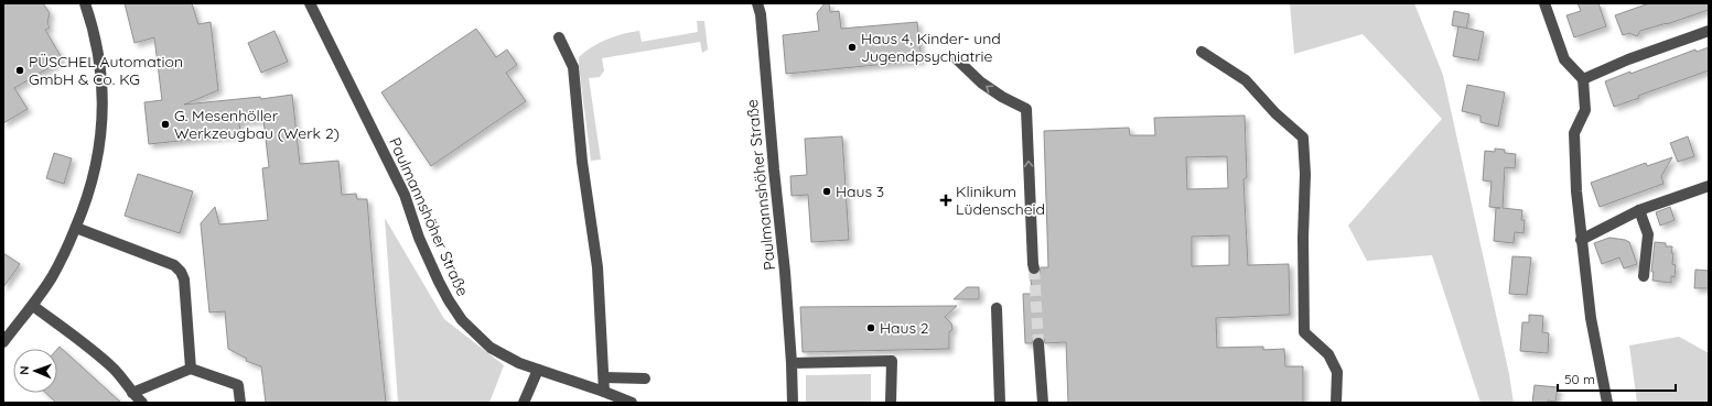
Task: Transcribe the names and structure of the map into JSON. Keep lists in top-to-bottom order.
{
  "streets": {
    "street": ["Paulmannshöher Straße"]
  },
  "places": {
    "other": [
      "Haus 4, Kinder- und Jugendpsychiatrie",
      "PÜSCHEL Automation GmbH & Co. KG",
      "G. Mesenhöller Werkzeugbau (Werk 2)",
      "Haus 3",
      "Haus 2"
    ],
    "health": ["Klinikum Lüdenscheid"]
  },
  "scale_bar": "50 m",
  "north": "left"
}
